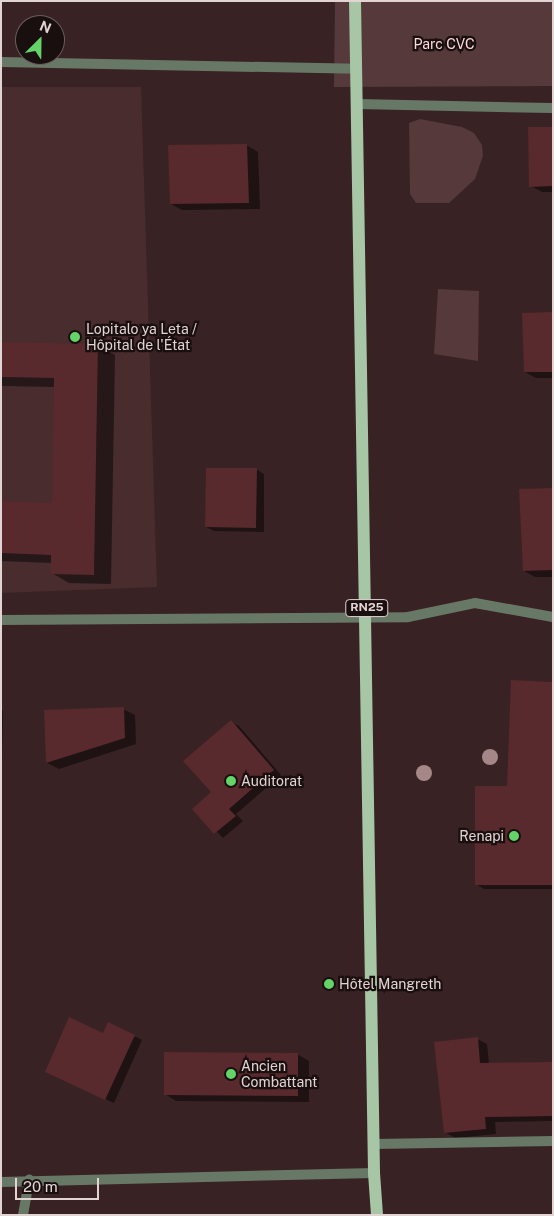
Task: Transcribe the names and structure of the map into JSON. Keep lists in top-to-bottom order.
{
  "streets": {
    "main road": ["RN25"]
  },
  "parks": ["Parc CVC"],
  "places": [
    "Lopitalo ya Leta / Hôpital de l'État",
    "Auditorat",
    "Renapi",
    "Hôtel Mangreth",
    "Ancien Combattant"
  ],
  "scale_bar": "20 m",
  "north": "top right"
}
